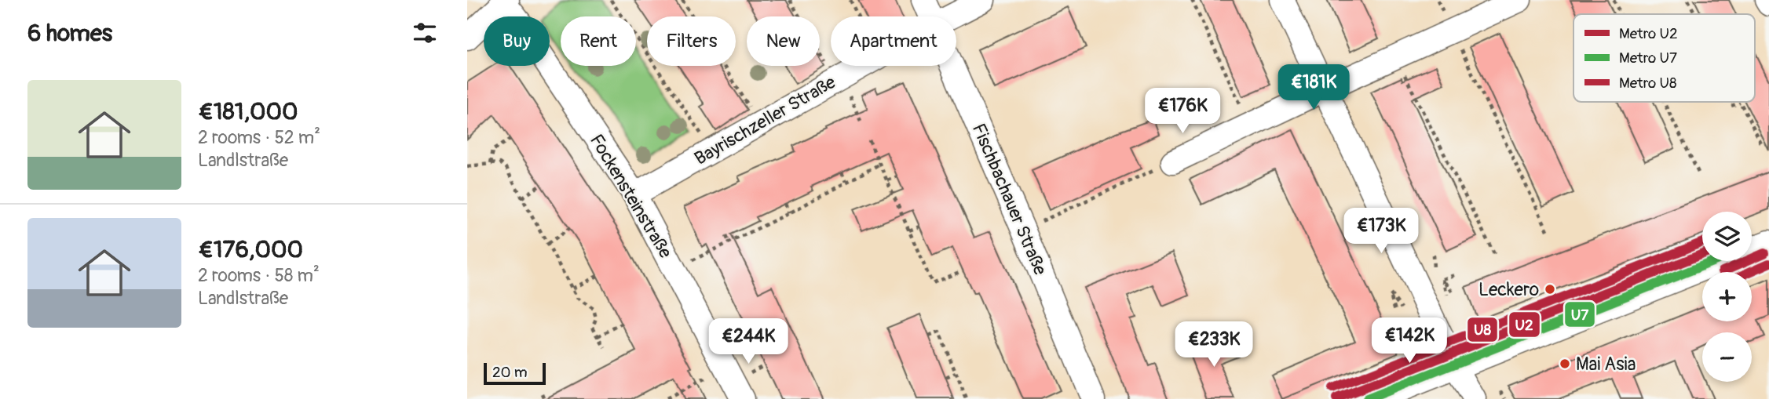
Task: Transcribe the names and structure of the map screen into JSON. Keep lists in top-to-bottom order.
{
  "streets": {
    "street": ["Bayrischzeller Straße", "Fockensteinstraße", "Fischbachauer Straße"]
  },
  "crossings": [
    ["Bayrischzeller Straße", "Fockensteinstraße"]
  ],
  "places": ["Leckero", "Mai Asia"],
  "lines": ["metro line U8", "metro line U2", "metro line U7"],
  "legend": ["Metro U2", "Metro U7", "Metro U8"],
  "scale_bar": "20 m",
  "page": {
    "heading": "6 homes",
    "chip": [
      "Buy",
      "Rent",
      "Filters",
      "New",
      "Apartment"
    ],
    "price": [
      "€181K",
      "€176K",
      "€173K",
      "€142K",
      "€244K",
      "€233K"
    ],
    "list": [
      {
        "name": "€181,000",
        "note": "2 rooms · 52 m² · Landlstraße"
      },
      {
        "name": "€176,000",
        "note": "2 rooms · 58 m² · Landlstraße"
      }
    ],
    "map_buttons": ["+", "−"],
    "scale": "20 m"
  }
}
